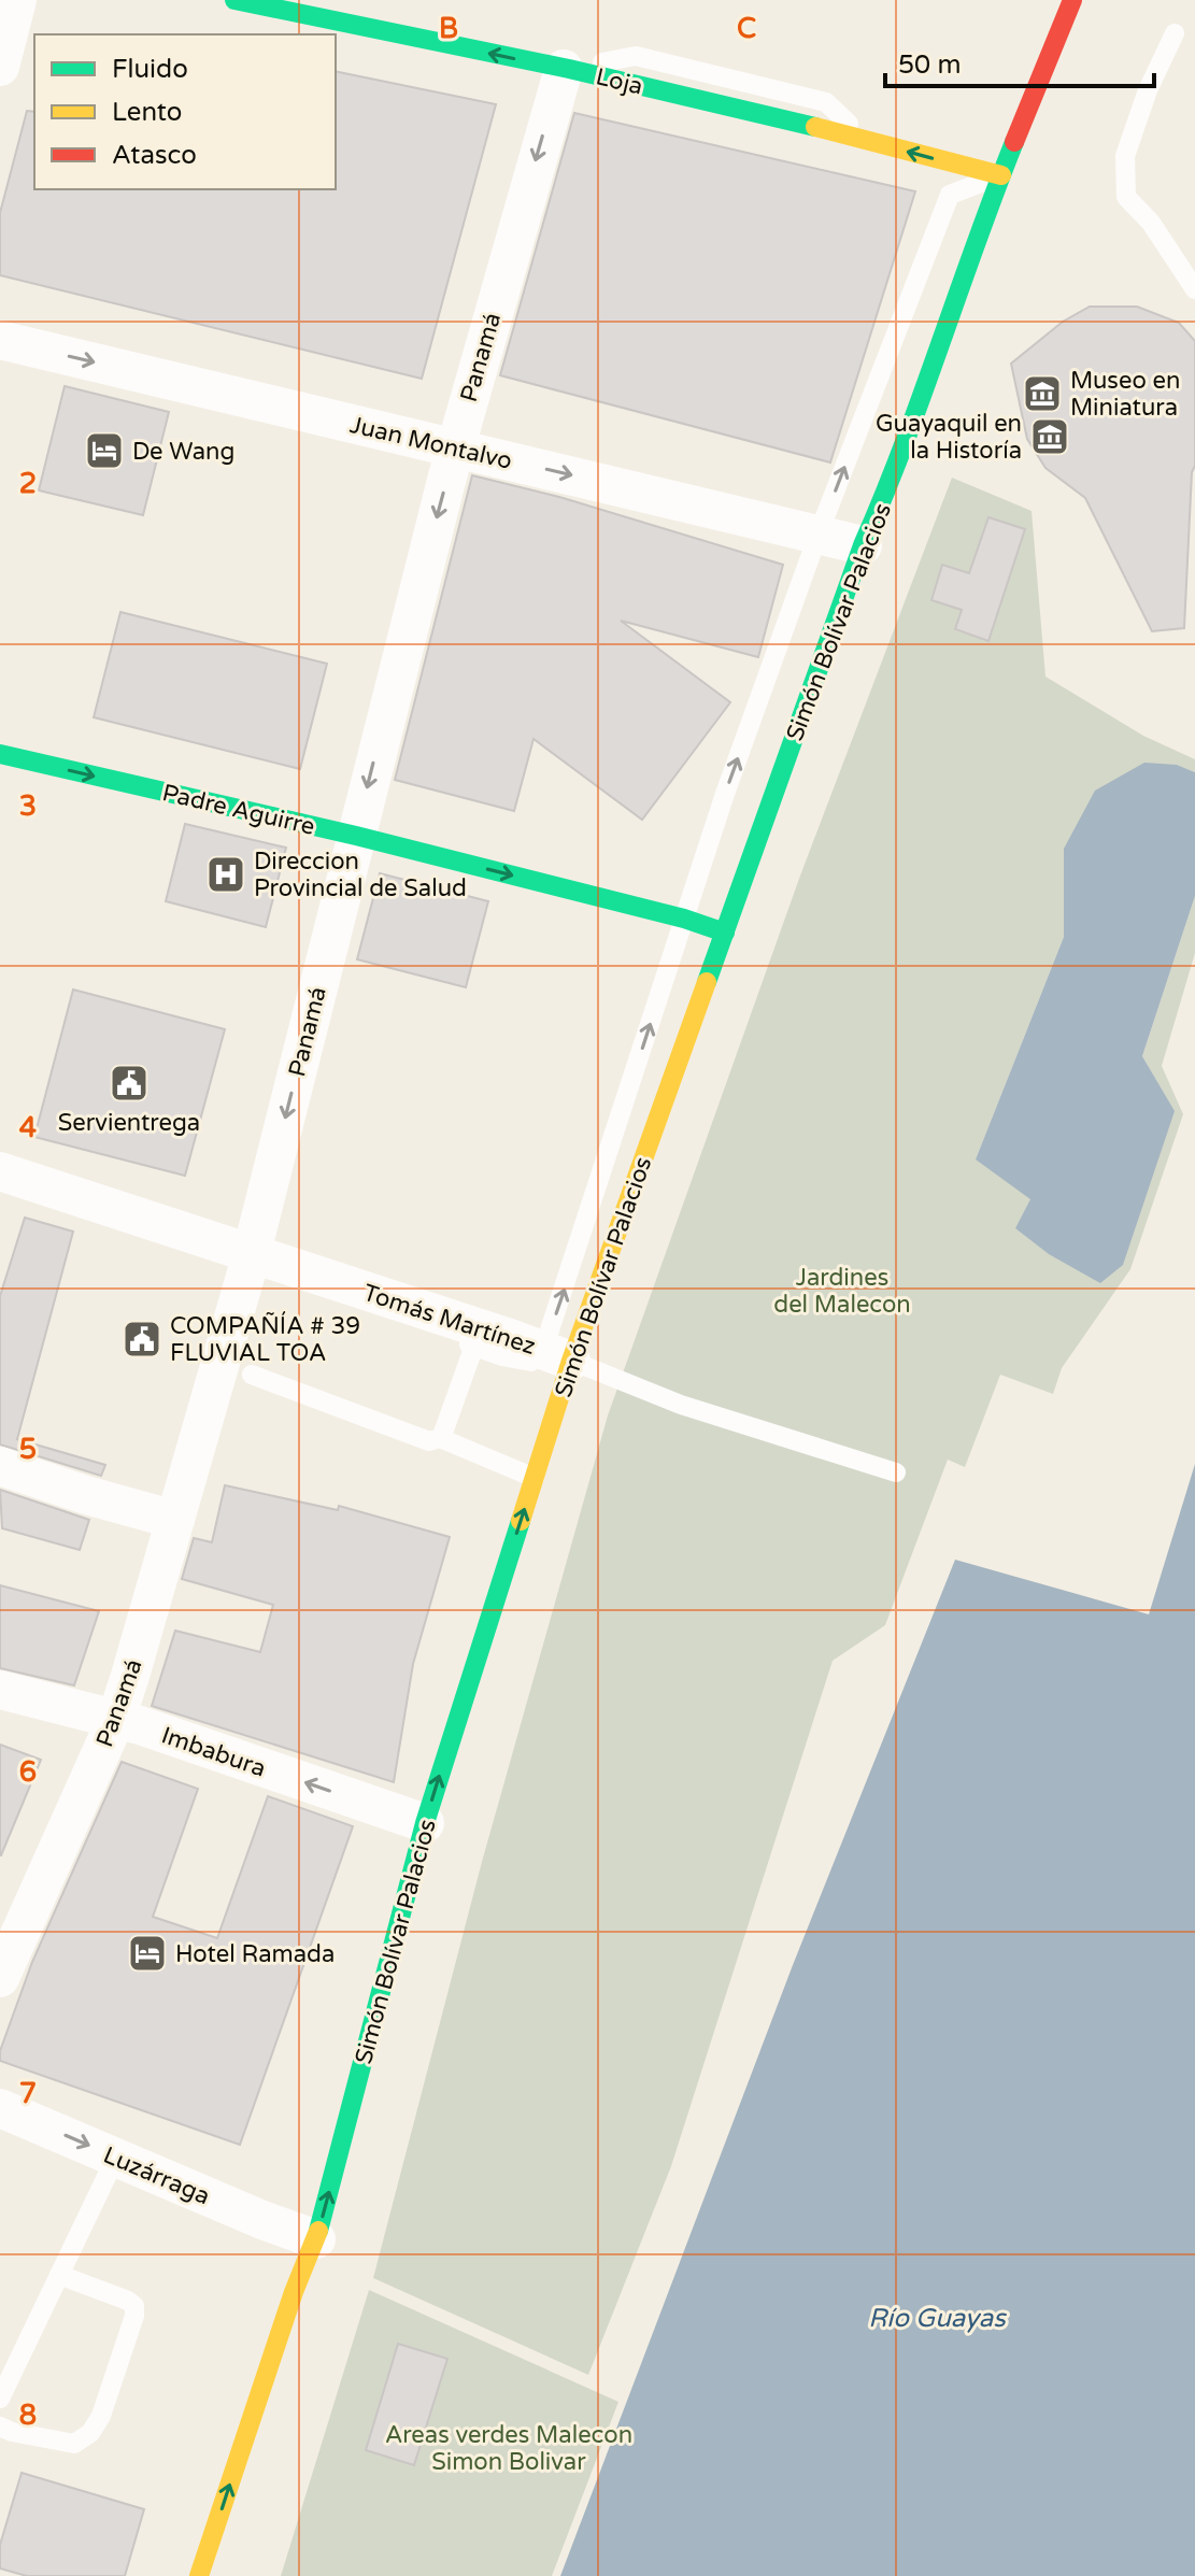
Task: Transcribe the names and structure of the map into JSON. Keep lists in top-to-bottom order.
{
  "streets": {
    "main road": ["Loja", "Simón Bolívar Palacios", "Padre Aguirre"],
    "street": [
      "Panamá",
      "Juan Montalvo",
      "Tomás Martínez",
      "Imbabura",
      "Luzárraga"
    ]
  },
  "crossings": [
    ["Loja", "Panamá"],
    ["Loja", "Simón Bolívar Palacios"],
    ["Panamá", "Juan Montalvo"],
    ["Panamá", "Padre Aguirre"],
    ["Panamá", "Tomás Martínez"],
    ["Panamá", "Imbabura"],
    ["Juan Montalvo", "Simón Bolívar Palacios"],
    ["Simón Bolívar Palacios", "Padre Aguirre"],
    ["Simón Bolívar Palacios", "Tomás Martínez"],
    ["Simón Bolívar Palacios", "Imbabura"],
    ["Simón Bolívar Palacios", "Luzárraga"]
  ],
  "one_way": [
    "Loja",
    "Panamá",
    "Juan Montalvo",
    "Simón Bolívar Palacios",
    "Padre Aguirre",
    "Imbabura",
    "Luzárraga"
  ],
  "water": ["Río Guayas"],
  "parks": ["Jardines del Malecon", "Areas verdes Malecon Simon Bolivar"],
  "places": {
    "museum": ["Museo en Miniatura", "Guayaquil en la Historía"],
    "hotel": ["De Wang", "Hotel Ramada"],
    "hospital": ["Direccion Provincial de Salud"],
    "public building": ["Servientrega", "COMPAÑÍA # 39 FLUVIAL TOA"]
  },
  "legend": ["Fluido", "Lento", "Atasco"],
  "scale_bar": "50 m",
  "grid": {
    "columns": ["B", "C"],
    "rows": [
      "2",
      "3",
      "4",
      "5",
      "6",
      "7",
      "8"
    ]
  }
}
